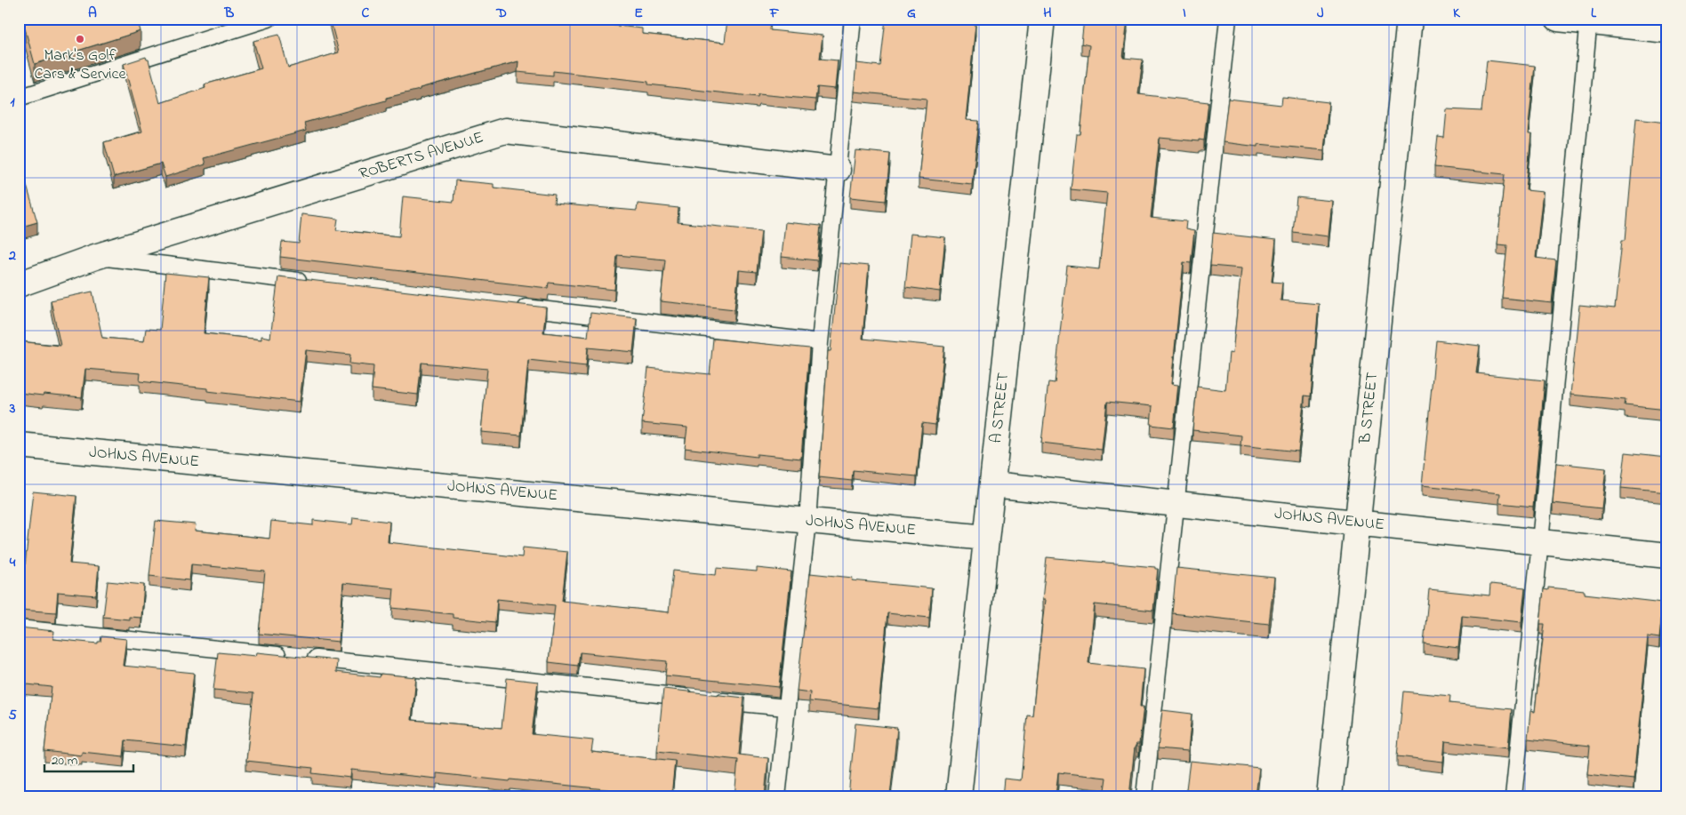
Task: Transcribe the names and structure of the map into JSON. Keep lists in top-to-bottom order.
{
  "streets": {
    "street": [
      "ROBERTS AVENUE",
      "A STREET",
      "B STREET",
      "JOHNS AVENUE"
    ]
  },
  "crossings": [
    ["A STREET", "JOHNS AVENUE"],
    ["B STREET", "JOHNS AVENUE"]
  ],
  "places": ["Mark's Golf Cars & Service"],
  "scale_bar": "20 m",
  "grid": {
    "columns": [
      "A",
      "B",
      "C",
      "D",
      "E",
      "F",
      "G",
      "H",
      "I",
      "J",
      "K",
      "L"
    ],
    "rows": [
      "1",
      "2",
      "3",
      "4",
      "5"
    ]
  }
}
